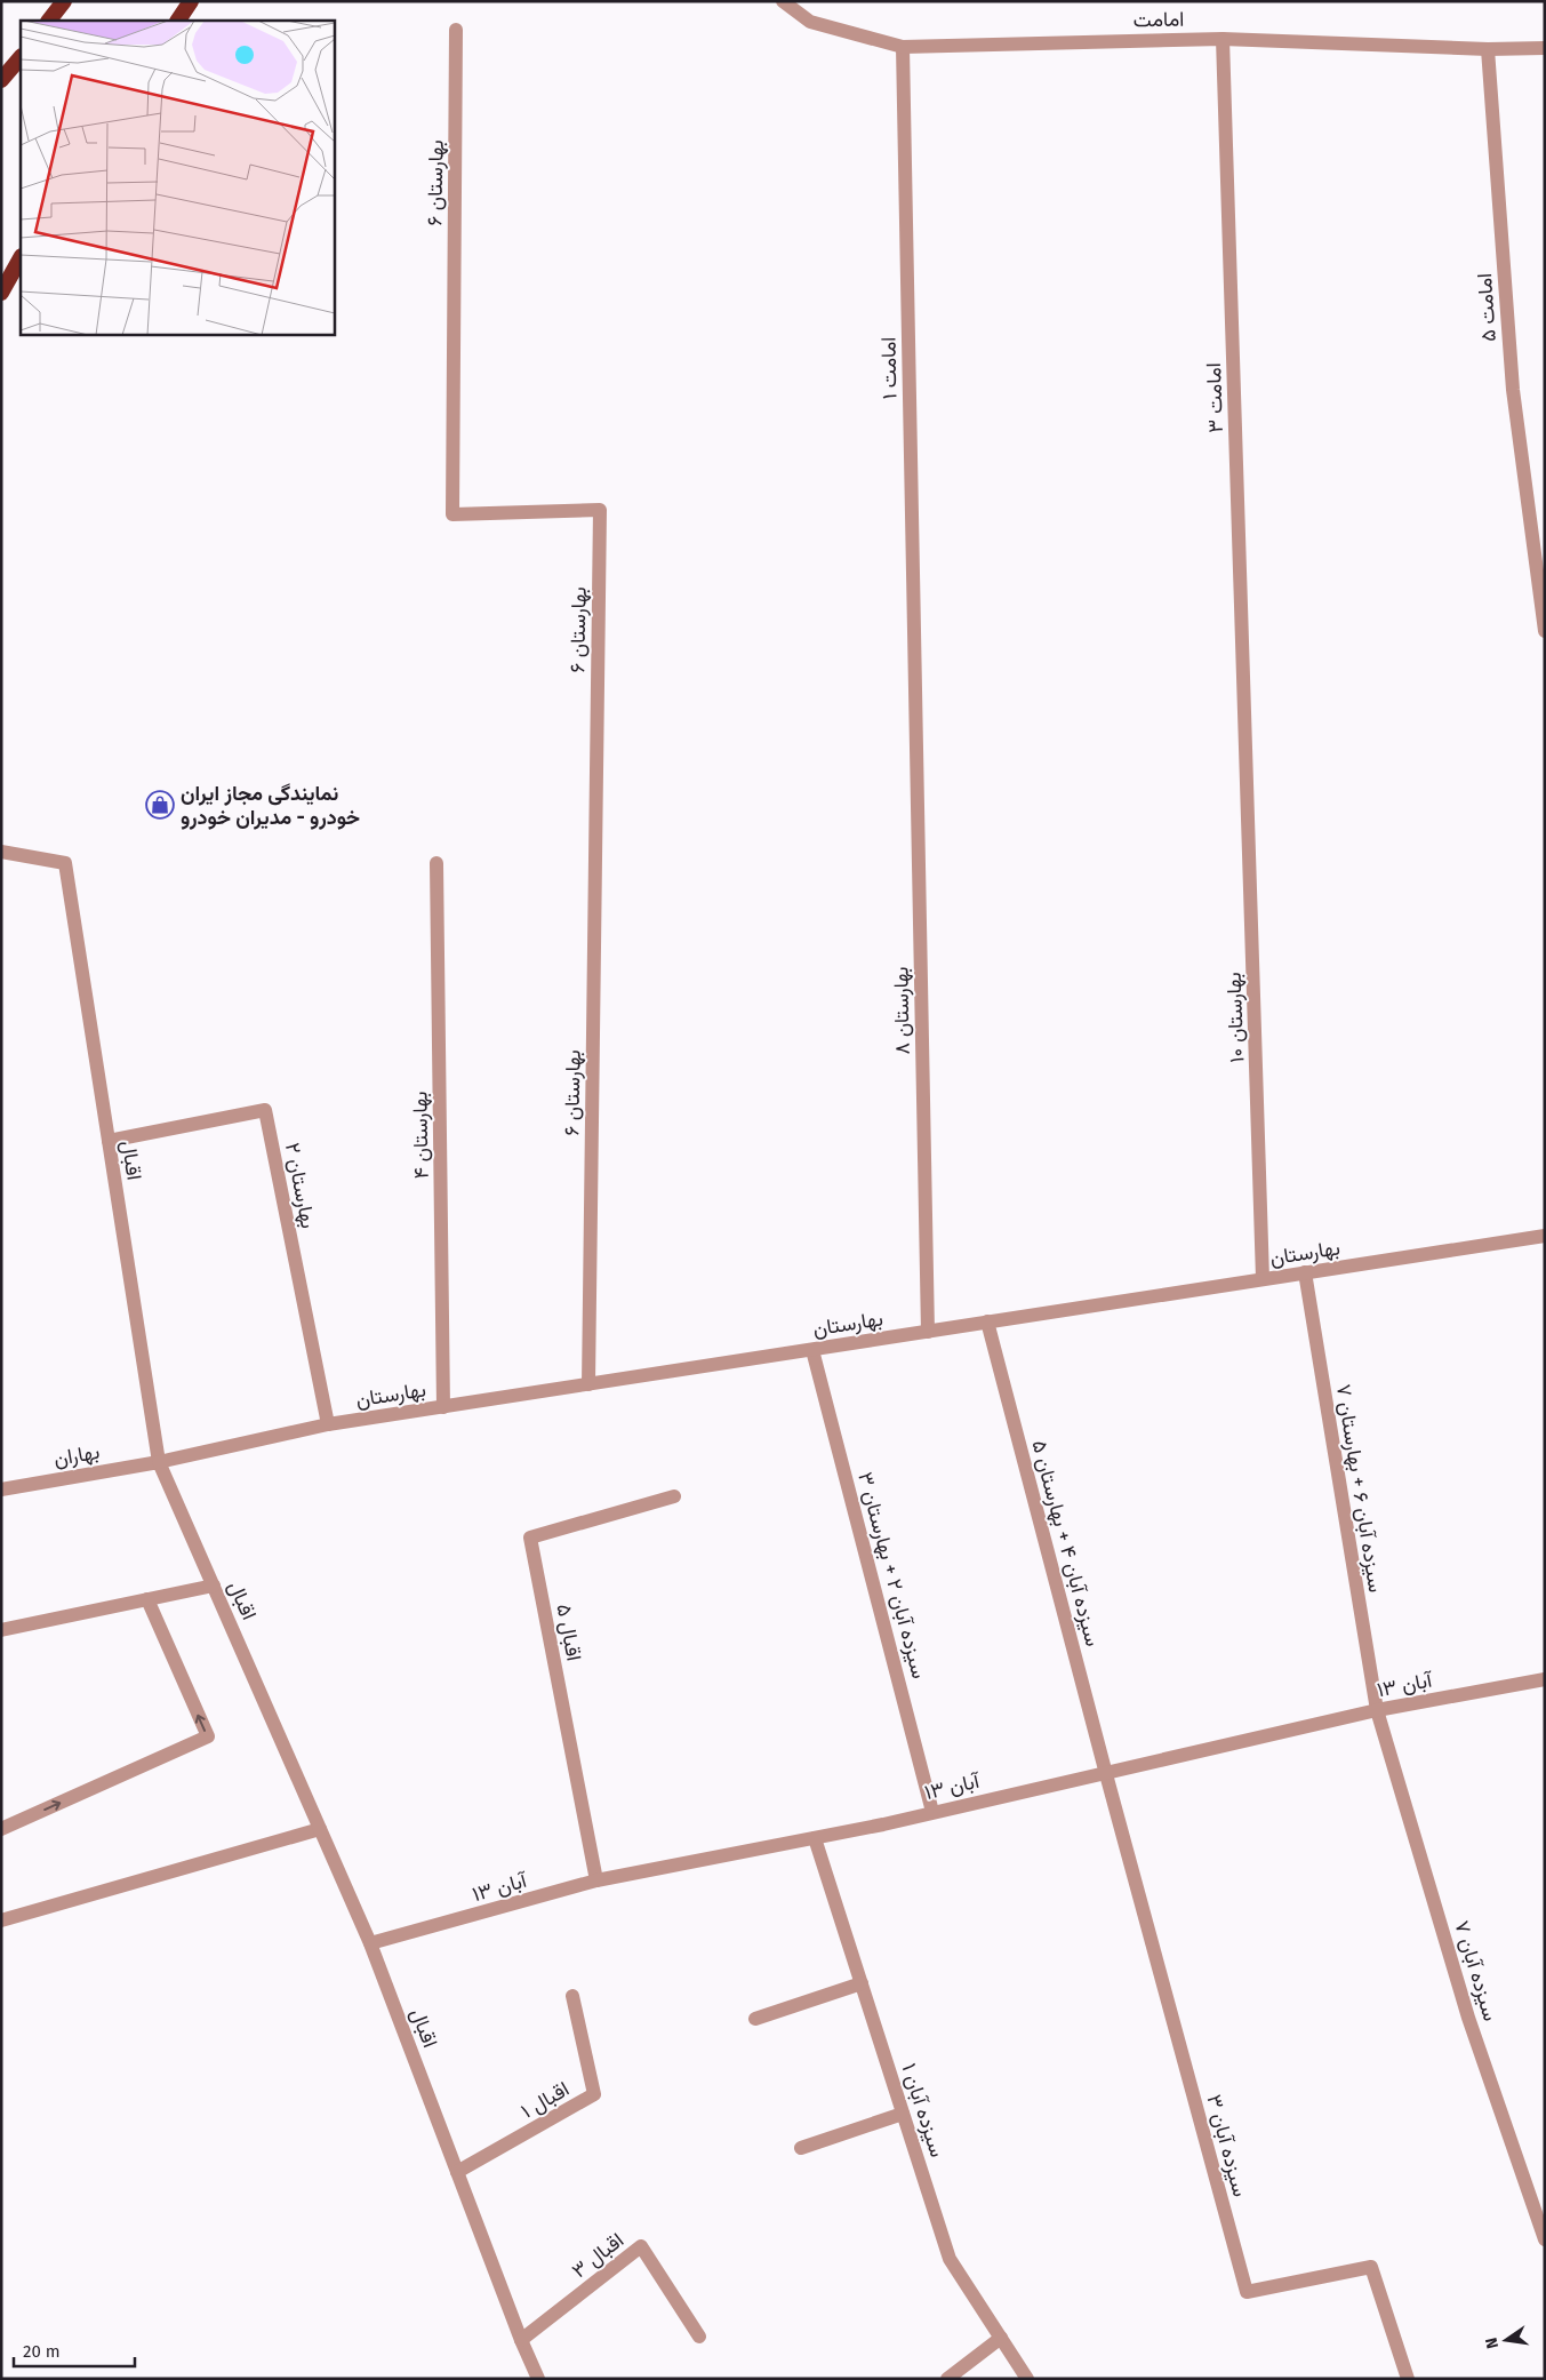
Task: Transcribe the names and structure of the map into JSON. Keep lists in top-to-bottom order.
{
  "streets": {
    "street": [
      "امامت",
      "بهارستان ۶",
      "امامت ۵",
      "امامت ۱",
      "امامت ۳",
      "بهارستان ۸",
      "بهارستان ۱۰",
      "بهارستان ۴",
      "اقبال",
      "بهارستان ۲",
      "بهارستان",
      "بهاران",
      "سیزده آبان ۶ + بهارستان ۷",
      "سیزده آبان ۴ + بهارستان ۵",
      "سیزده آبان ۲ + بهارستان ۳",
      "اقبال ۵",
      "۱۳ آبان",
      "سیزده آبان ۷",
      "اقبال ۱",
      "سیزده آبان ۱",
      "سیزده آبان ۳",
      "اقبال ۳"
    ]
  },
  "crossings": [
    ["امامت", "امامت ۵"],
    ["امامت", "امامت ۱"],
    ["امامت", "امامت ۳"],
    ["بهارستان ۶", "بهارستان"],
    ["امامت ۱", "بهارستان ۸"],
    ["امامت ۳", "بهارستان ۱۰"],
    ["بهارستان ۸", "بهارستان"],
    ["بهارستان ۱۰", "بهارستان"],
    ["بهارستان ۴", "بهارستان"],
    ["اقبال", "بهارستان ۲"],
    ["اقبال", "بهارستان"],
    ["اقبال", "بهاران"],
    ["اقبال", "۱۳ آبان"],
    ["اقبال", "اقبال ۱"],
    ["اقبال", "اقبال ۳"],
    ["بهارستان ۲", "بهارستان"],
    ["بهارستان", "بهاران"],
    ["بهارستان", "سیزده آبان ۶ + بهارستان ۷"],
    ["بهارستان", "سیزده آبان ۴ + بهارستان ۵"],
    ["بهارستان", "سیزده آبان ۲ + بهارستان ۳"],
    ["سیزده آبان ۶ + بهارستان ۷", "۱۳ آبان"],
    ["سیزده آبان ۶ + بهارستان ۷", "سیزده آبان ۷"],
    ["سیزده آبان ۴ + بهارستان ۵", "۱۳ آبان"],
    ["سیزده آبان ۴ + بهارستان ۵", "سیزده آبان ۳"],
    ["سیزده آبان ۲ + بهارستان ۳", "۱۳ آبان"],
    ["اقبال ۵", "۱۳ آبان"],
    ["۱۳ آبان", "سیزده آبان ۷"],
    ["۱۳ آبان", "سیزده آبان ۱"],
    ["۱۳ آبان", "سیزده آبان ۳"]
  ],
  "places": {
    "shop": ["نمایندگی مجاز ایران خودرو - مدیران خودرو"]
  },
  "scale_bar": "20 m",
  "north": "left"
}
